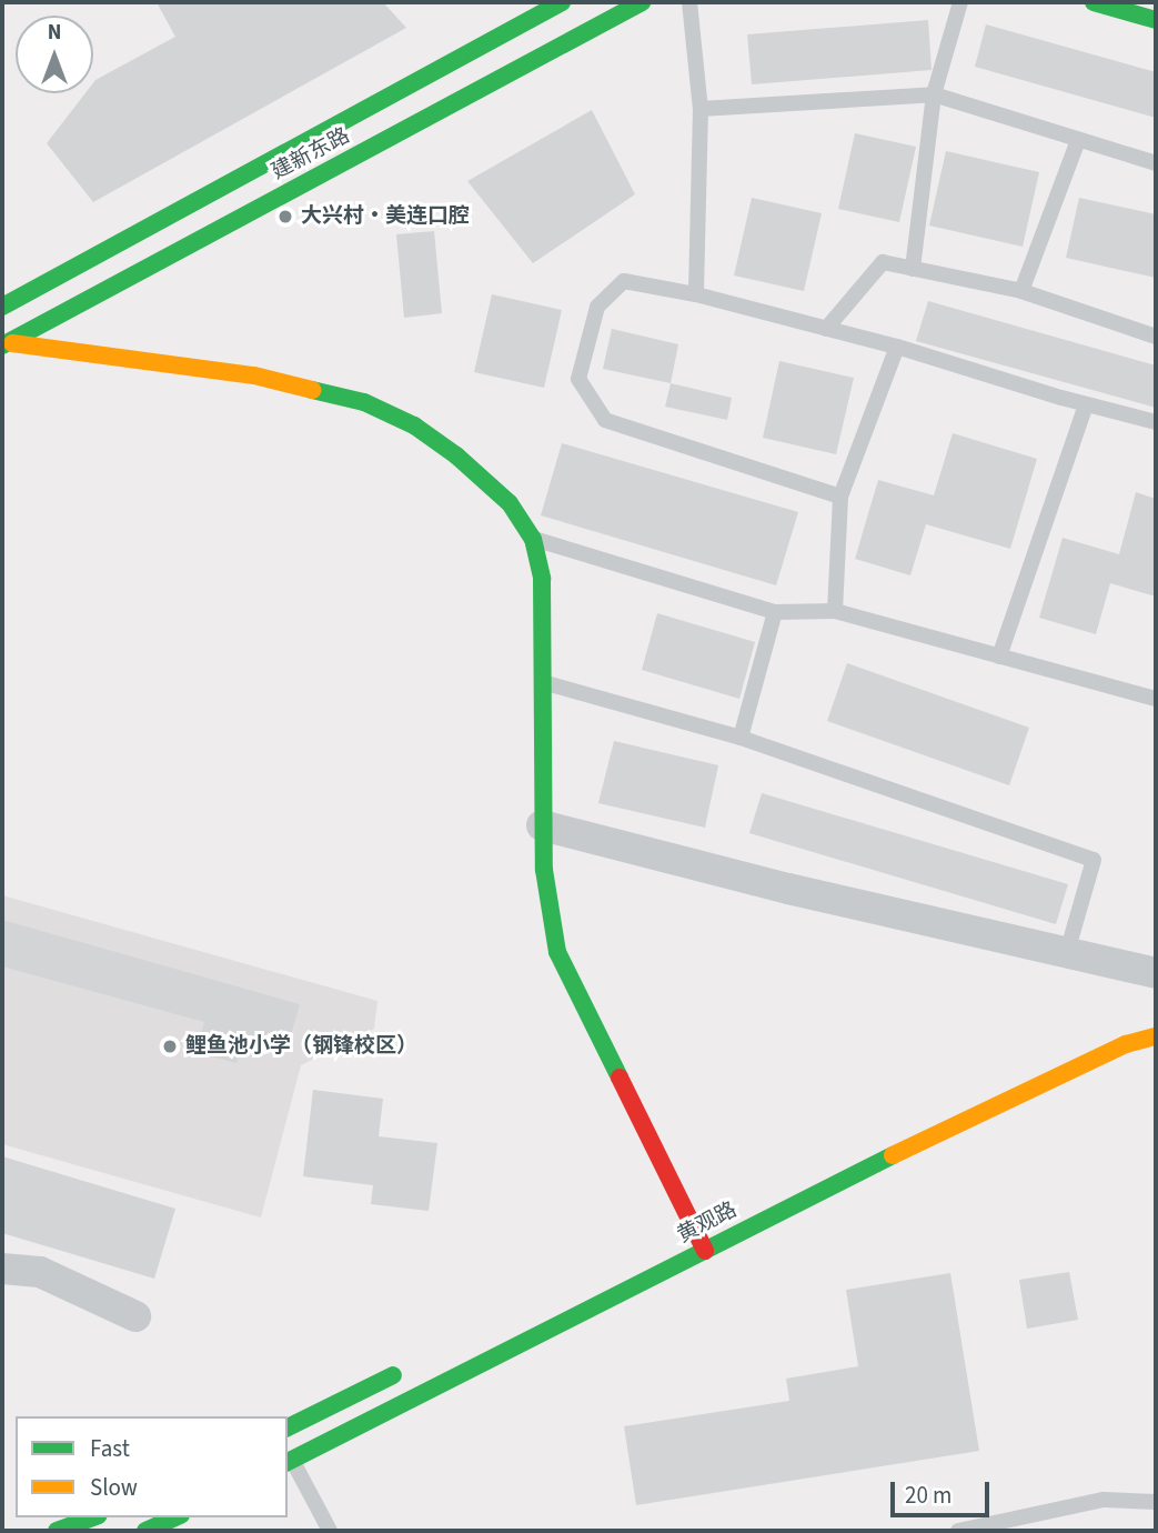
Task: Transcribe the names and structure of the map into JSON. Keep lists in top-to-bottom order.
{
  "streets": {
    "main road": ["建新东路", "黄观路"]
  },
  "places": ["大兴村‧美连口腔", "鲤鱼池小学（钢锋校区）"],
  "legend": ["Fast", "Slow"],
  "scale_bar": "20 m",
  "north": "top"
}
